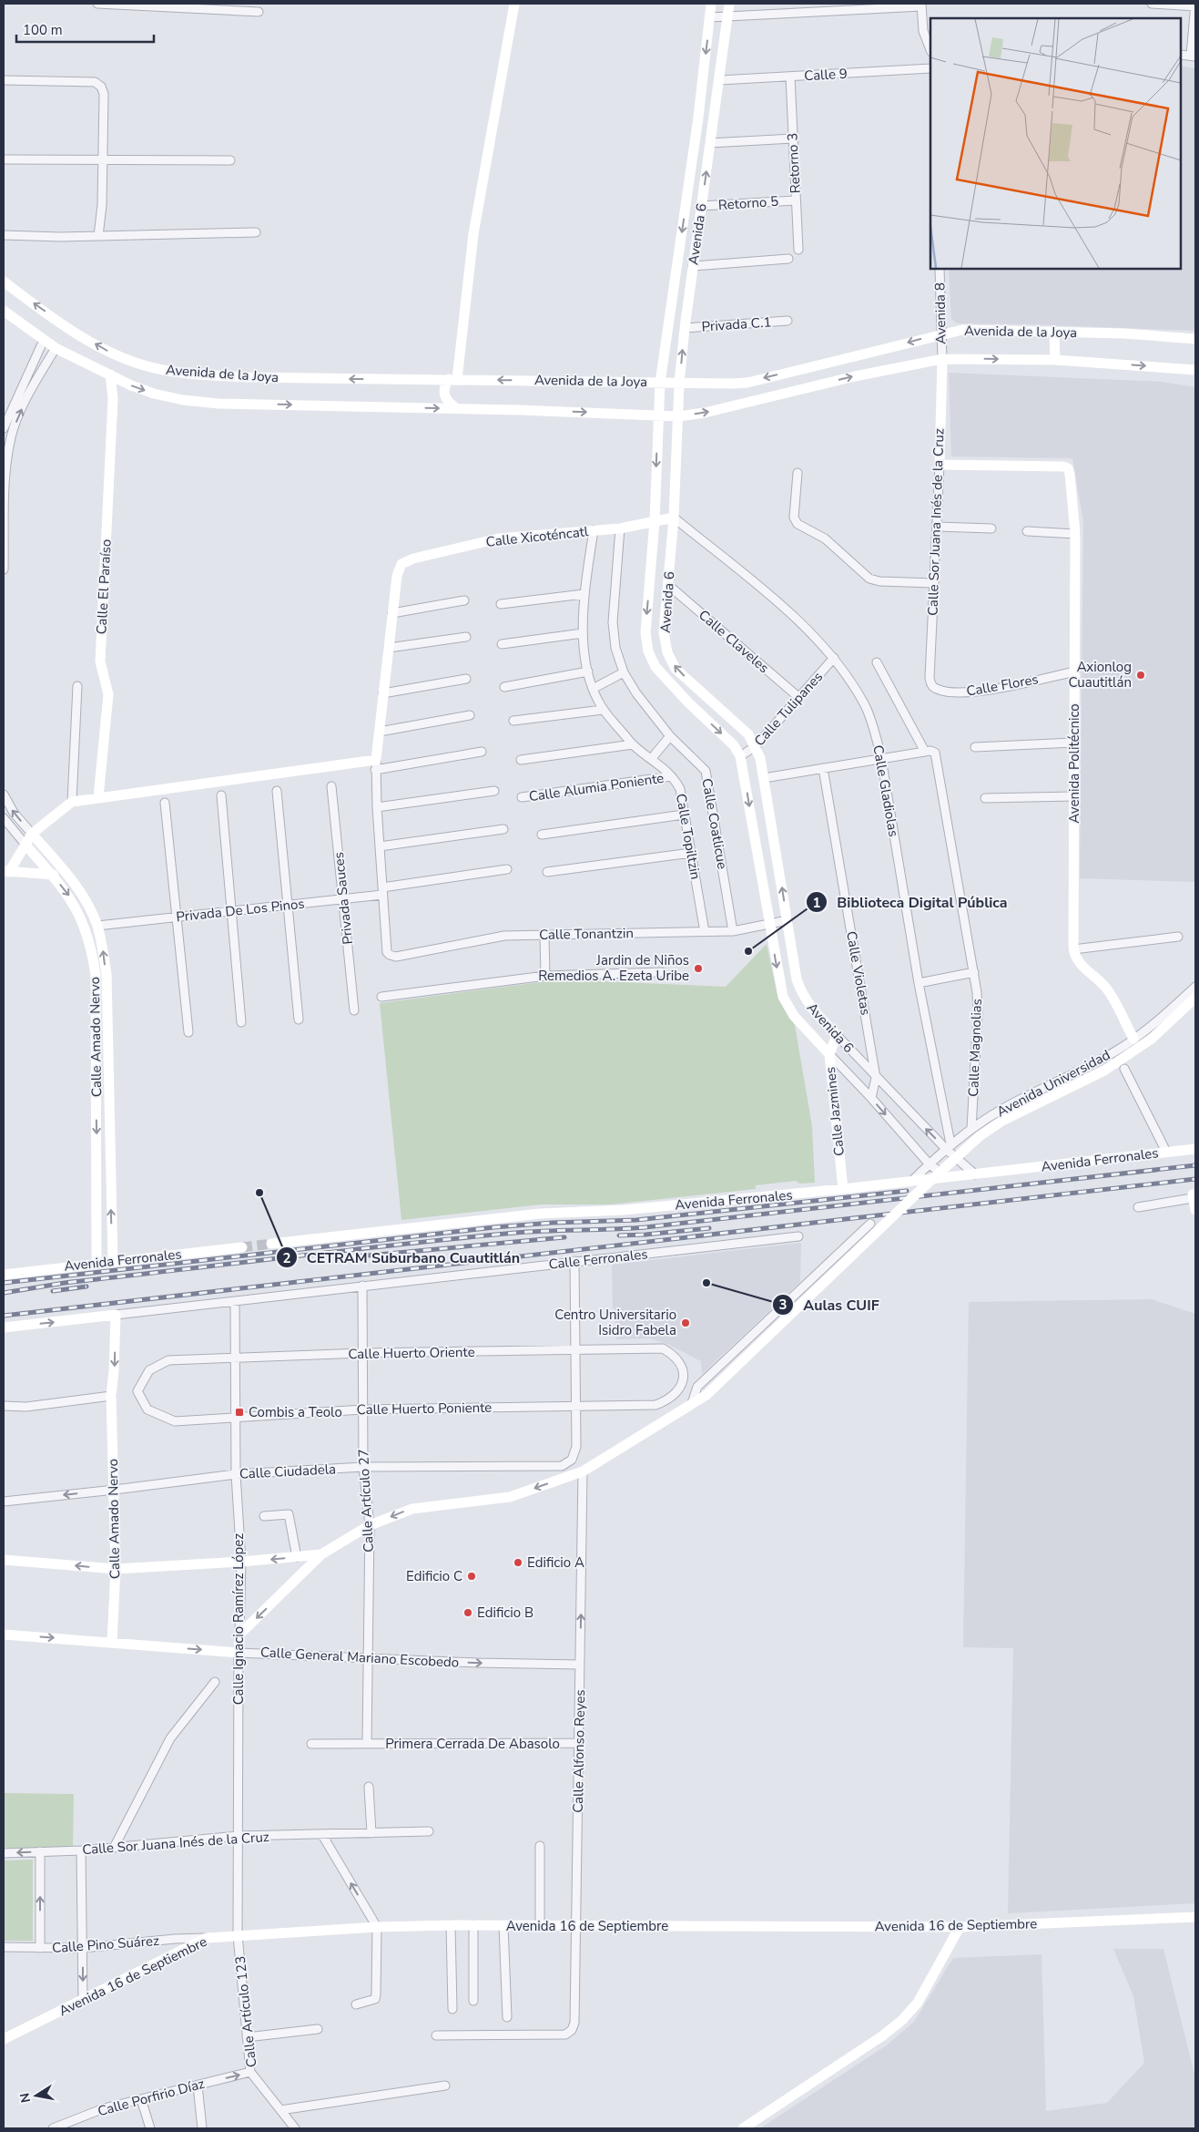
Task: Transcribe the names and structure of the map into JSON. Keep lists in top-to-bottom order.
{
  "streets": {
    "main road": [
      "Avenida 6",
      "Avenida de la Joya",
      "Calle Sor Juana Inés de la Cruz",
      "Calle Xicoténcatl",
      "Calle El Paraíso",
      "Avenida Politécnico",
      "Calle Amado Nervo",
      "Avenida Universidad",
      "Calle Jazmines",
      "Avenida Ferronales",
      "Calle Ignacio Ramírez López",
      "Calle General Mariano Escobedo",
      "Avenida 16 de Septiembre"
    ],
    "street": [
      "Calle 9",
      "Retorno 3",
      "Retorno 5",
      "Avenida 8",
      "Privada C.1",
      "Calle Claveles",
      "Calle Flores",
      "Calle Tulipanes",
      "Calle Alumia Poniente",
      "Calle Gladiolas",
      "Calle Coatlicue",
      "Calle Topiltzin",
      "Privada Sauces",
      "Privada De Los Pinos",
      "Calle Tonantzin",
      "Calle Violetas",
      "Calle Magnolias",
      "Calle Ferronales",
      "Calle Huerto Oriente",
      "Calle Huerto Poniente",
      "Calle Ciudadela",
      "Calle Artículo 27",
      "Primera Cerrada De Abasolo",
      "Calle Alfonso Reyes",
      "Calle Pino Suárez",
      "Calle Artículo 123",
      "Calle Porfirio Díaz"
    ]
  },
  "crossings": [
    ["Calle 9", "Retorno 3"],
    ["Calle 9", "Avenida 6"],
    ["Retorno 3", "Retorno 5"],
    ["Retorno 5", "Avenida 6"],
    ["Avenida 6", "Privada C.1"],
    ["Avenida 6", "Avenida de la Joya"],
    ["Avenida 6", "Calle Xicoténcatl"],
    ["Avenida 6", "Calle Claveles"],
    ["Avenida 6", "Calle Tulipanes"],
    ["Avenida 6", "Calle Gladiolas"],
    ["Avenida 6", "Calle Tonantzin"],
    ["Avenida 6", "Calle Violetas"],
    ["Avenida 6", "Avenida Universidad"],
    ["Avenida 6", "Calle Jazmines"],
    ["Avenida 6", "Avenida Ferronales"],
    ["Avenida 8", "Avenida de la Joya"],
    ["Avenida 8", "Calle Sor Juana Inés de la Cruz"],
    ["Avenida de la Joya", "Calle Sor Juana Inés de la Cruz"],
    ["Avenida de la Joya", "Calle El Paraíso"],
    ["Calle Sor Juana Inés de la Cruz", "Calle Flores"],
    ["Calle Sor Juana Inés de la Cruz", "Avenida Politécnico"],
    ["Calle Sor Juana Inés de la Cruz", "Calle Ignacio Ramírez López"],
    ["Calle Xicoténcatl", "Calle Gladiolas"],
    ["Calle Xicoténcatl", "Calle Coatlicue"],
    ["Calle Xicoténcatl", "Calle Topiltzin"],
    ["Calle Claveles", "Calle Tulipanes"],
    ["Calle Flores", "Avenida Politécnico"],
    ["Calle Tulipanes", "Calle Gladiolas"],
    ["Avenida Politécnico", "Avenida Universidad"],
    ["Calle Alumia Poniente", "Calle Topiltzin"],
    ["Calle Gladiolas", "Avenida Universidad"],
    ["Calle Coatlicue", "Calle Tonantzin"],
    ["Calle Topiltzin", "Calle Tonantzin"],
    ["Privada Sauces", "Privada De Los Pinos"],
    ["Privada De Los Pinos", "Calle Tonantzin"],
    ["Privada De Los Pinos", "Calle Amado Nervo"],
    ["Calle Amado Nervo", "Avenida Ferronales"],
    ["Calle Amado Nervo", "Calle Ciudadela"],
    ["Calle Amado Nervo", "Calle General Mariano Escobedo"],
    ["Calle Magnolias", "Avenida Universidad"],
    ["Avenida Universidad", "Avenida Ferronales"],
    ["Avenida Universidad", "Calle Artículo 27"],
    ["Avenida Universidad", "Calle Alfonso Reyes"],
    ["Calle Jazmines", "Avenida Ferronales"],
    ["Calle Ferronales", "Calle Artículo 27"],
    ["Calle Ferronales", "Calle Ignacio Ramírez López"],
    ["Calle Huerto Oriente", "Calle Huerto Poniente"],
    ["Calle Huerto Oriente", "Calle Artículo 27"],
    ["Calle Huerto Oriente", "Calle Ignacio Ramírez López"],
    ["Calle Huerto Poniente", "Calle Ciudadela"],
    ["Calle Huerto Poniente", "Calle Artículo 27"],
    ["Calle Huerto Poniente", "Calle Ignacio Ramírez López"],
    ["Calle Ciudadela", "Calle Artículo 27"],
    ["Calle Ciudadela", "Calle Ignacio Ramírez López"],
    ["Calle Artículo 27", "Calle General Mariano Escobedo"],
    ["Calle Artículo 27", "Primera Cerrada De Abasolo"],
    ["Calle Ignacio Ramírez López", "Calle General Mariano Escobedo"],
    ["Calle Ignacio Ramírez López", "Avenida 16 de Septiembre"],
    ["Calle Ignacio Ramírez López", "Calle Artículo 123"],
    ["Calle General Mariano Escobedo", "Calle Alfonso Reyes"],
    ["Primera Cerrada De Abasolo", "Calle Alfonso Reyes"],
    ["Calle Alfonso Reyes", "Avenida 16 de Septiembre"],
    ["Avenida 16 de Septiembre", "Calle Pino Suárez"],
    ["Avenida 16 de Septiembre", "Calle Artículo 123"],
    ["Calle Artículo 123", "Calle Porfirio Díaz"]
  ],
  "one_way": ["Calle General Mariano Escobedo"],
  "places": {
    "other": [
      "Axionlog Cuautitlán",
      "Biblioteca Digital Pública",
      "Jardin de Niños Remedios A. Ezeta Uribe",
      "CETRAM Suburbano Cuautitlán",
      "Aulas CUIF",
      "Centro Universitario Isidro Fabela",
      "Edificio A",
      "Edificio C",
      "Edificio B"
    ],
    "transit": ["Combis a Teolo"]
  },
  "scale_bar": "100 m",
  "north": "left"
}
